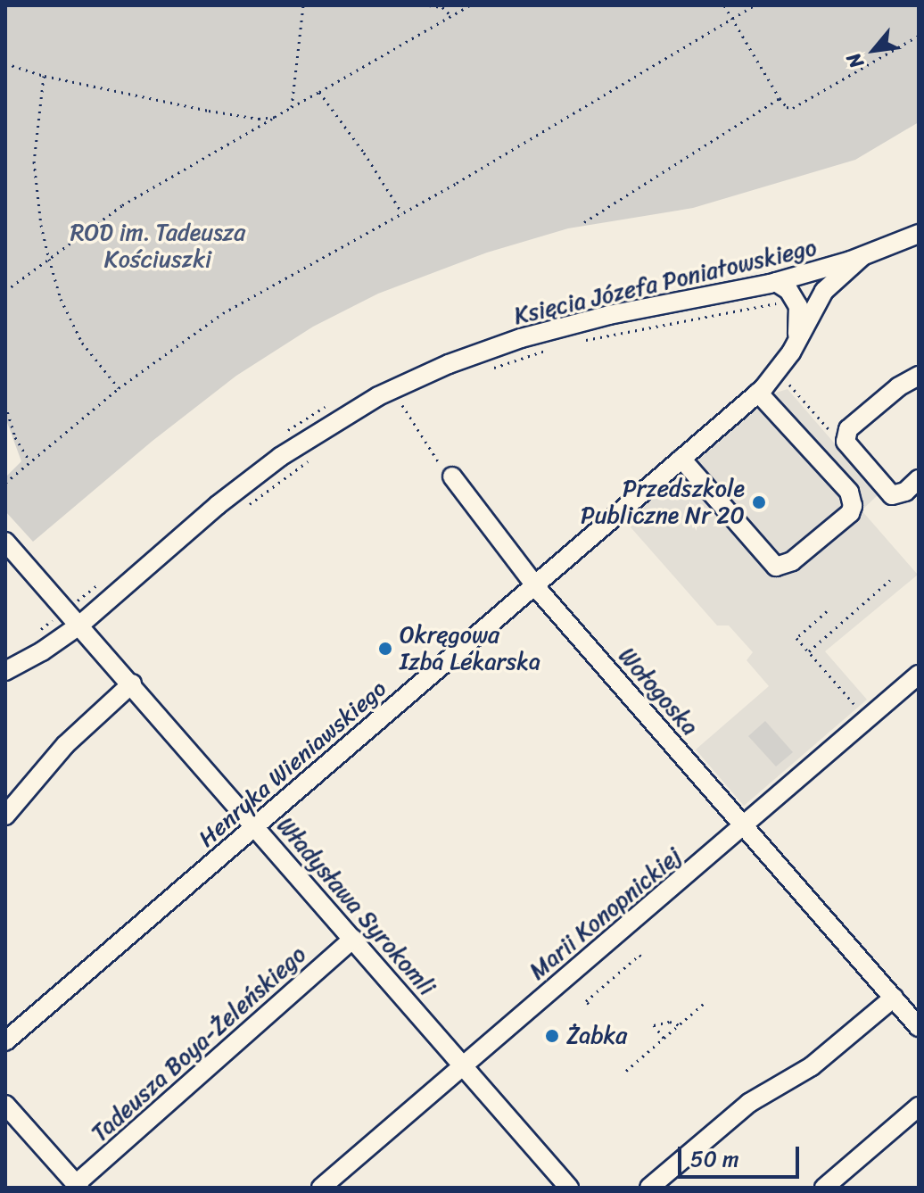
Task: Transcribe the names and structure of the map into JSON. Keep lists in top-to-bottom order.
{
  "streets": {
    "street": [
      "Księcia Józefa Poniatowskiego",
      "Wołogoska",
      "Henryka Wieniawskiego",
      "Władysława Syrokomli",
      "Marii Konopnickiej",
      "Tadeusza Boya-Żeleńskiego"
    ]
  },
  "crossings": [
    ["Księcia Józefa Poniatowskiego", "Henryka Wieniawskiego"],
    ["Księcia Józefa Poniatowskiego", "Władysława Syrokomli"],
    ["Wołogoska", "Henryka Wieniawskiego"],
    ["Wołogoska", "Marii Konopnickiej"],
    ["Henryka Wieniawskiego", "Władysława Syrokomli"],
    ["Władysława Syrokomli", "Marii Konopnickiej"],
    ["Władysława Syrokomli", "Tadeusza Boya-Żeleńskiego"]
  ],
  "parks": ["ROD im. Tadeusza Kościuszki"],
  "places": ["Przedszkole Publiczne Nr 20", "Okręgowa Izba Lekarska", "Żabka"],
  "scale_bar": "50 m",
  "north": "bottom left"
}
